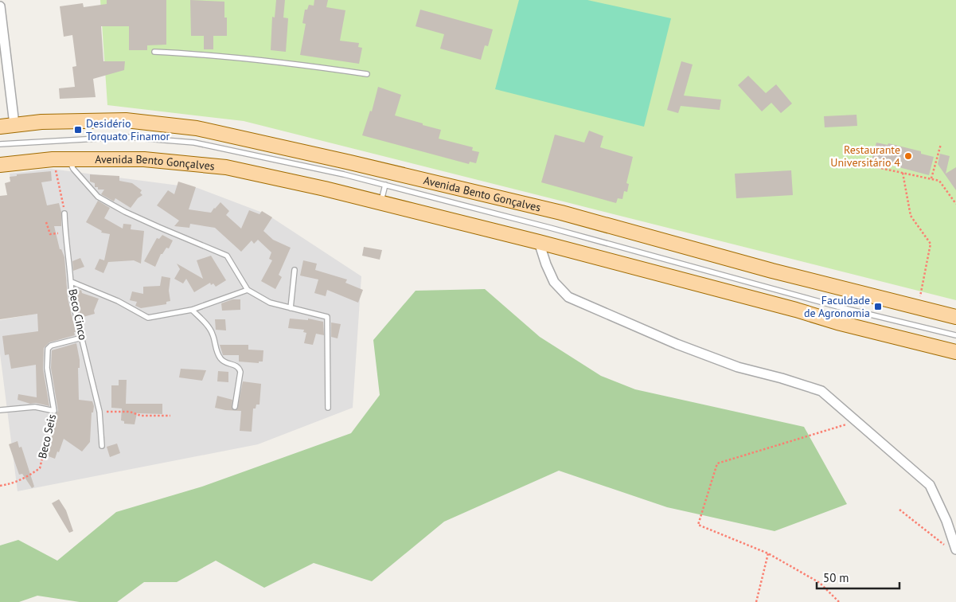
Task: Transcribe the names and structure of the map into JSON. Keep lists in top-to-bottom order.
{
  "streets": {
    "main road": ["Avenida Bento Gonçalves"],
    "lane": ["Beco Cinco", "Beco Seis"]
  },
  "crossings": [
    ["Beco Cinco", "Beco Seis"]
  ],
  "places": {
    "transit": ["Desidério Torquato Finamor", "Faculdade de Agronomia"],
    "other": ["Restaurante Universitário 4"]
  },
  "scale_bar": "50 m"
}
